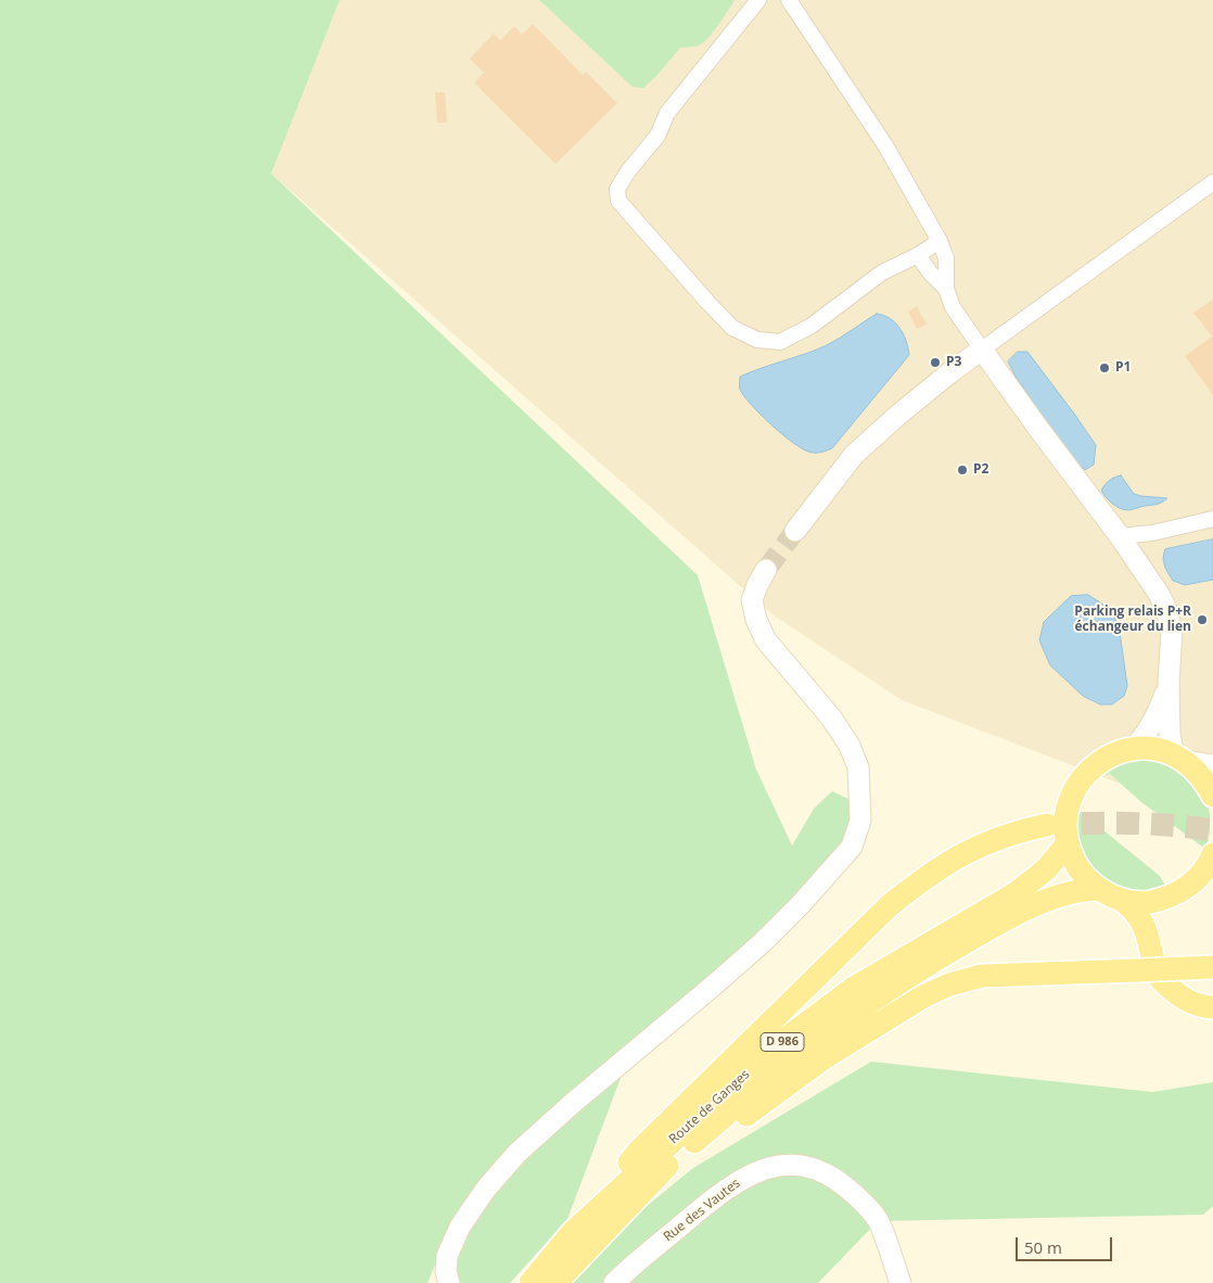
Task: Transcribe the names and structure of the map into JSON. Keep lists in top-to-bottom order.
{
  "streets": {
    "main road": ["D 986", "Route de Ganges"],
    "street": ["Rue des Vautes"]
  },
  "places": [
    "P3",
    "P1",
    "P2",
    "Parking relais P+R échangeur du lien"
  ],
  "scale_bar": "50 m"
}
